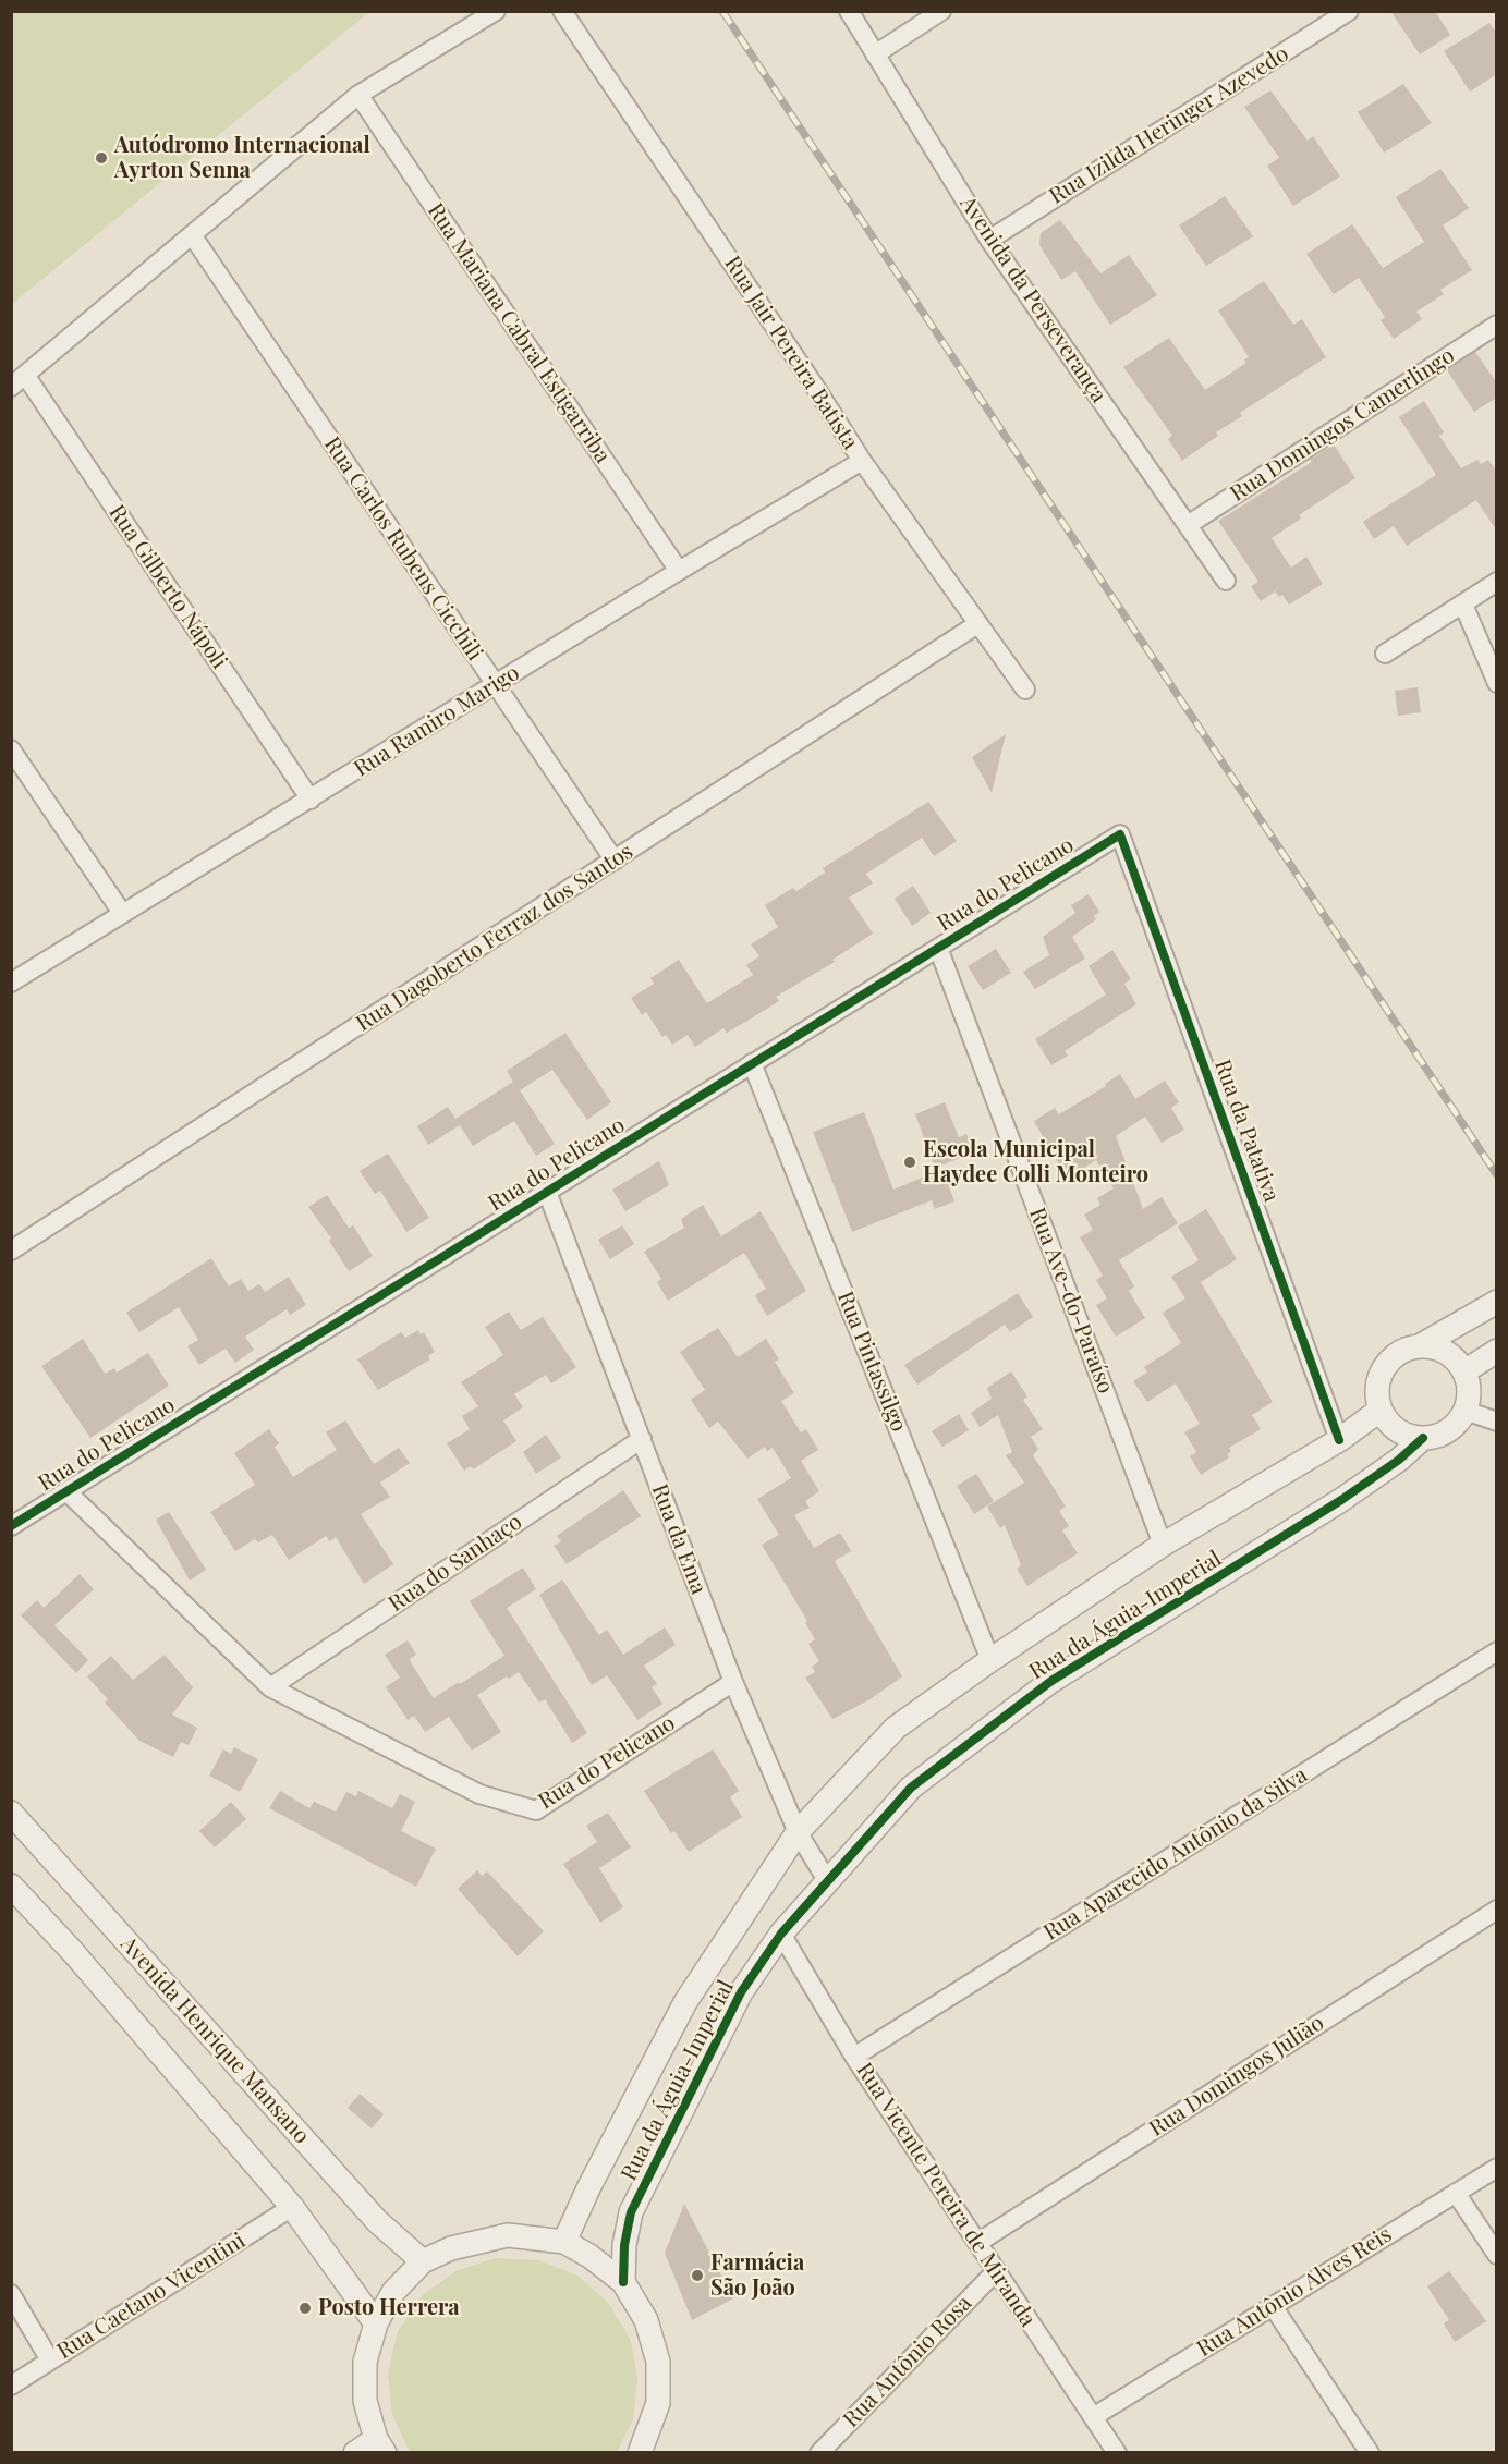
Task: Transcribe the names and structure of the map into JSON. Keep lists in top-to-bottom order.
{
  "streets": {
    "street": [
      "Rua Izilda Heringer Azevedo",
      "Avenida da Perseverança",
      "Rua Mariana Cabral Estigarriba",
      "Rua Jair Pereira Batista",
      "Rua Domingos Camerlingo",
      "Rua Carlos Rubens Cicchili",
      "Rua Gilberto Nápoli",
      "Rua Ramiro Marigo",
      "Rua do Pelicano",
      "Rua Dagoberto Ferraz dos Santos",
      "Rua da Patativa",
      "Rua Ave-do-Paraíso",
      "Rua Pintassilgo",
      "Rua da Ema",
      "Rua do Sanhaço",
      "Rua da Águia-Imperial",
      "Rua Aparecido Antônio da Silva",
      "Avenida Henrique Mansano",
      "Rua Domingos Julião",
      "Rua Vicente Pereira de Miranda",
      "Rua Antônio Alves Reis",
      "Rua Caetano Vicentini",
      "Rua Antônio Rosa"
    ]
  },
  "crossings": [
    ["Rua Izilda Heringer Azevedo", "Avenida da Perseverança"],
    ["Avenida da Perseverança", "Rua Domingos Camerlingo"],
    ["Rua Mariana Cabral Estigarriba", "Rua Ramiro Marigo"],
    ["Rua Jair Pereira Batista", "Rua Ramiro Marigo"],
    ["Rua Jair Pereira Batista", "Rua Dagoberto Ferraz dos Santos"],
    ["Rua Carlos Rubens Cicchili", "Rua Ramiro Marigo"],
    ["Rua Carlos Rubens Cicchili", "Rua Dagoberto Ferraz dos Santos"],
    ["Rua Gilberto Nápoli", "Rua Ramiro Marigo"],
    ["Rua do Pelicano", "Rua da Patativa"],
    ["Rua do Pelicano", "Rua Ave-do-Paraíso"],
    ["Rua do Pelicano", "Rua Pintassilgo"],
    ["Rua do Pelicano", "Rua da Ema"],
    ["Rua do Pelicano", "Rua do Sanhaço"],
    ["Rua da Patativa", "Rua da Águia-Imperial"],
    ["Rua Ave-do-Paraíso", "Rua da Águia-Imperial"],
    ["Rua Pintassilgo", "Rua da Águia-Imperial"],
    ["Rua da Ema", "Rua do Sanhaço"],
    ["Rua da Ema", "Rua da Águia-Imperial"],
    ["Rua da Águia-Imperial", "Rua Vicente Pereira de Miranda"],
    ["Rua Aparecido Antônio da Silva", "Rua Vicente Pereira de Miranda"],
    ["Rua Domingos Julião", "Rua Vicente Pereira de Miranda"],
    ["Rua Vicente Pereira de Miranda", "Rua Antônio Alves Reis"],
    ["Rua Vicente Pereira de Miranda", "Rua Antônio Rosa"]
  ],
  "places": [
    "Autódromo Internacional Ayrton Senna",
    "Escola Municipal Haydee Colli Monteiro",
    "Farmácia São João",
    "Posto Herrera"
  ]
}
